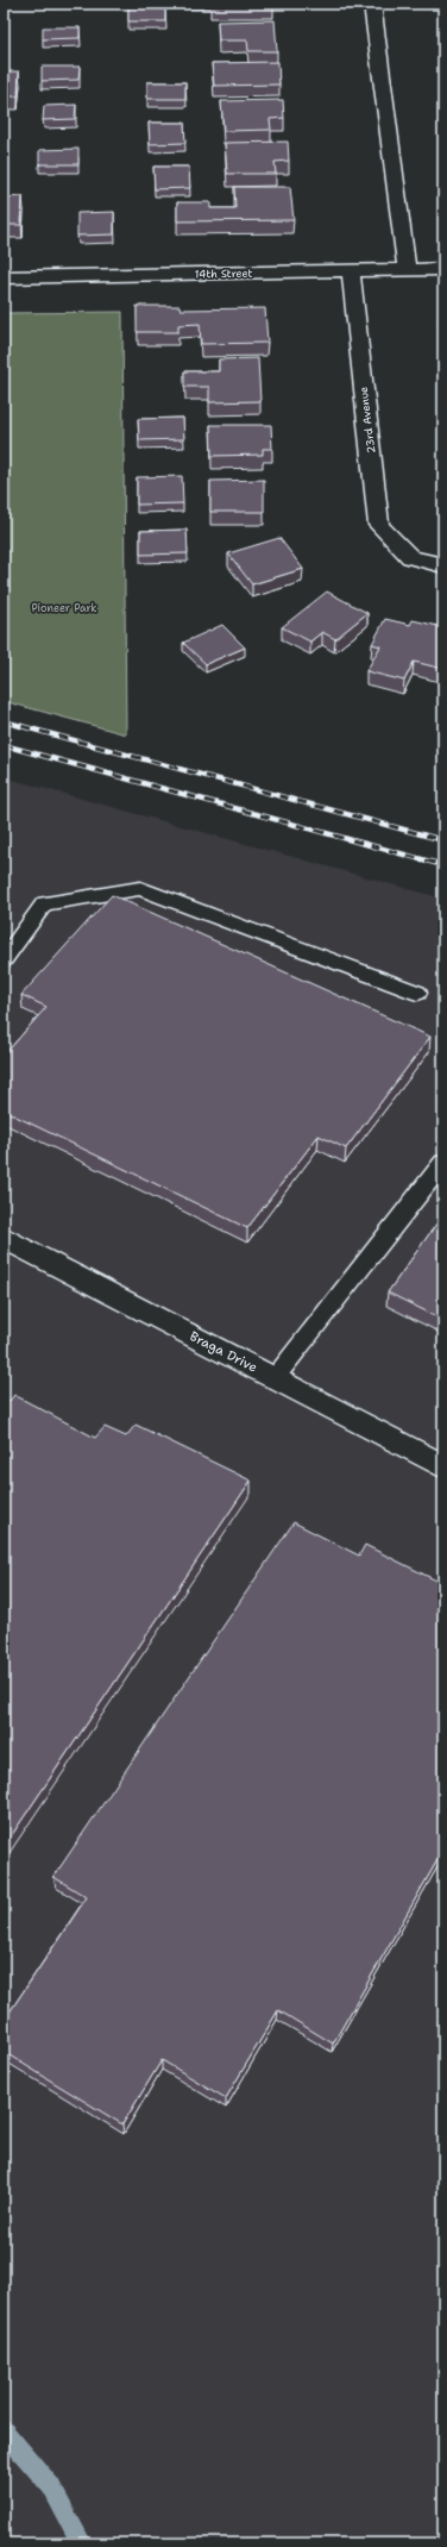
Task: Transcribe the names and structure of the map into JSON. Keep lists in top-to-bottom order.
{
  "streets": {
    "street": ["14th Street", "23rd Avenue", "Braga Drive"]
  },
  "crossings": [
    ["14th Street", "23rd Avenue"]
  ],
  "parks": ["Pioneer Park"]
}
